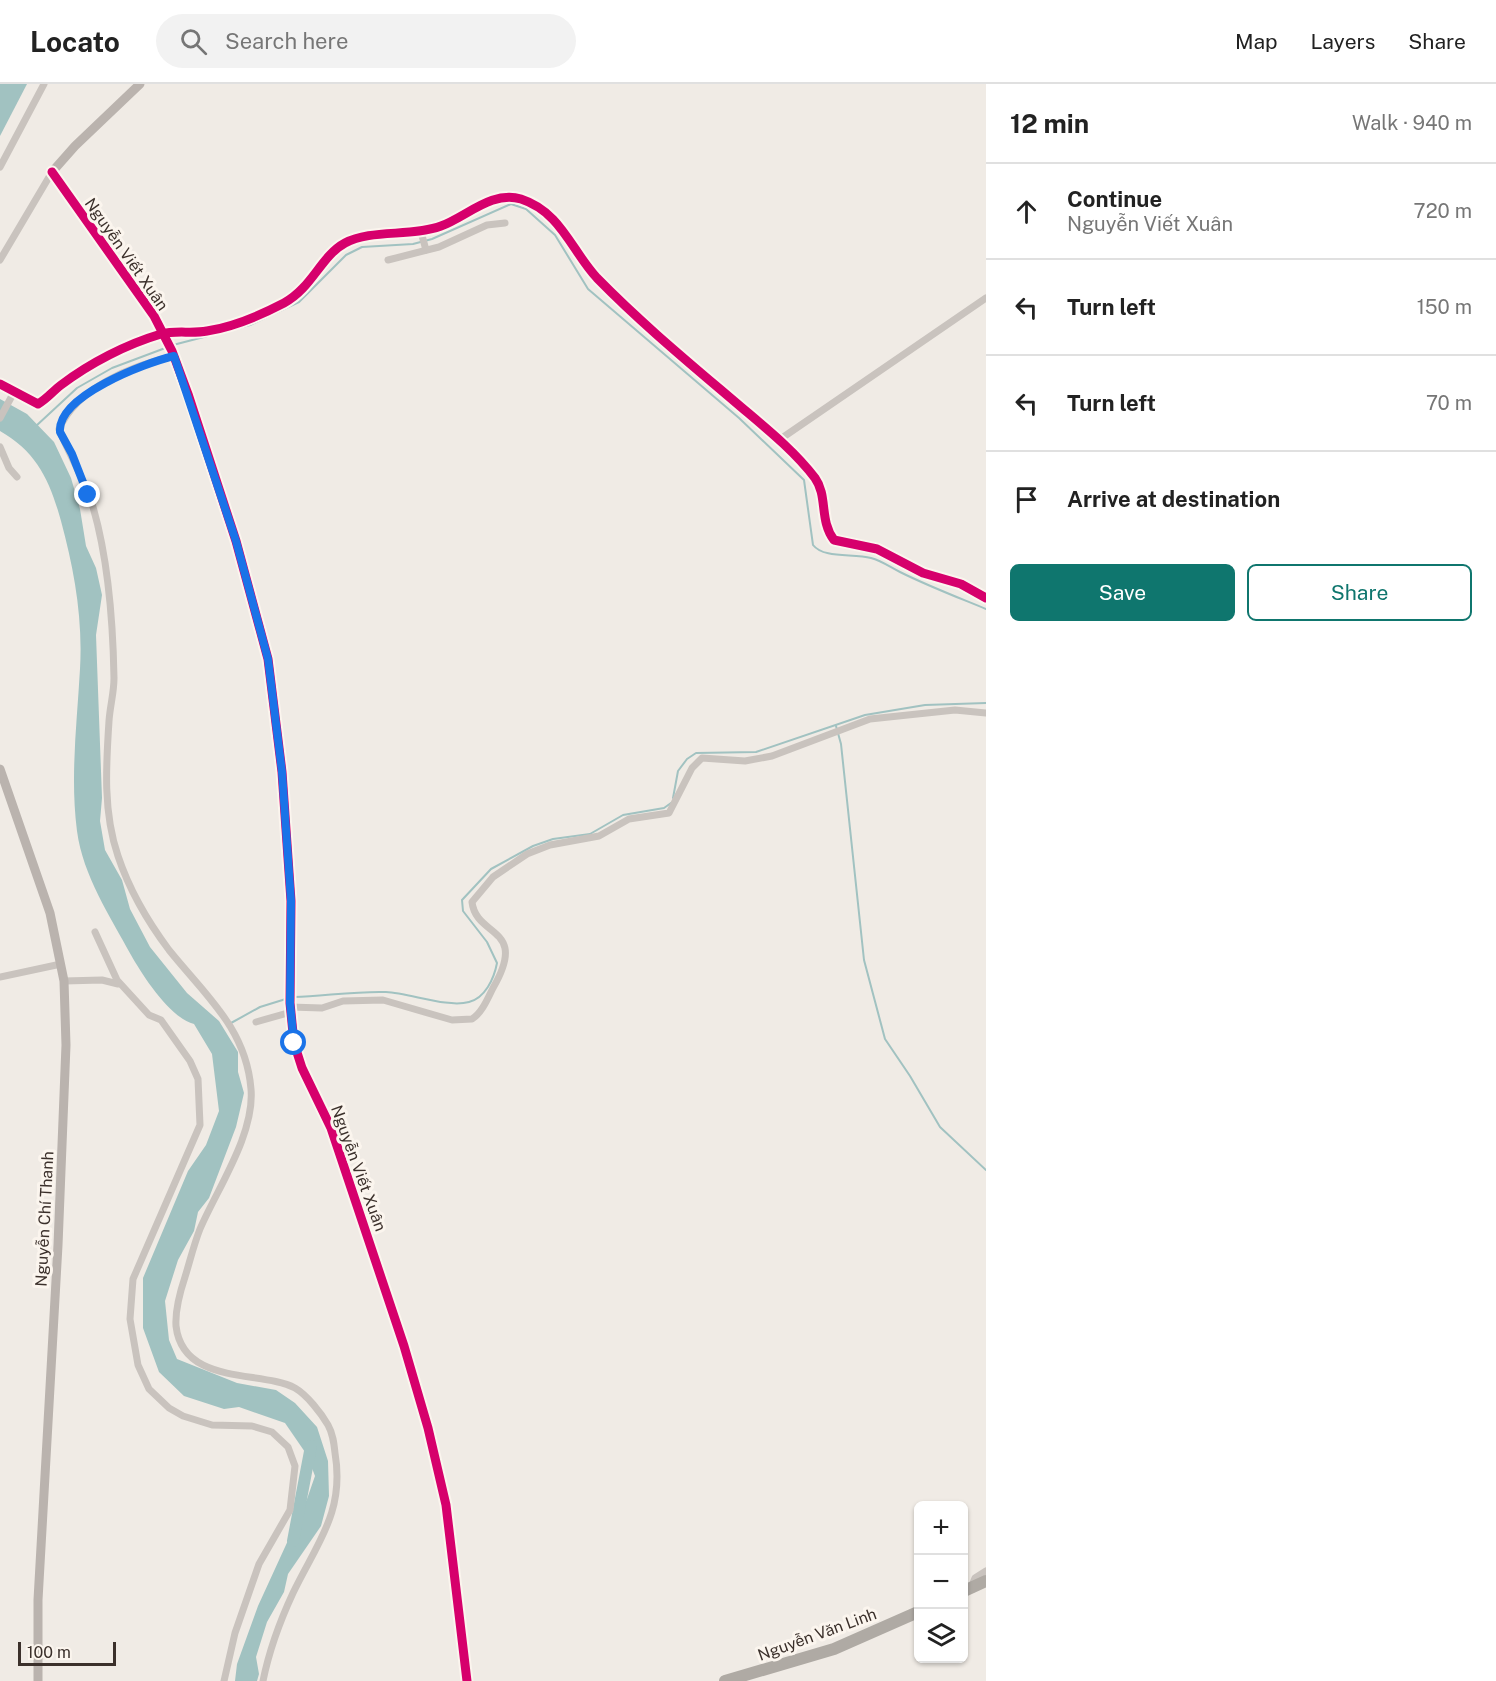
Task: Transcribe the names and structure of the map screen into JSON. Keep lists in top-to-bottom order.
{
  "streets": {
    "highway": ["Nguyễn Văn Linh"],
    "street": ["Nguyễn Viết Xuân", "Nguyễn Chí Thanh"]
  },
  "scale_bar": "100 m",
  "page": {
    "header": "Locato",
    "search": "Search here",
    "nav": ["Map", "Layers", "Share"],
    "heading": ["12 min", "Walk · 940 m"],
    "list": [
      ["Continue", "Nguyễn Viết Xuân", "720 m"],
      ["Turn left", "150 m"],
      ["Turn left", "70 m"],
      "Arrive at destination"
    ],
    "buttons": ["Save", "Share"],
    "map_buttons": ["+", "−"],
    "scale": "100 m"
  }
}
